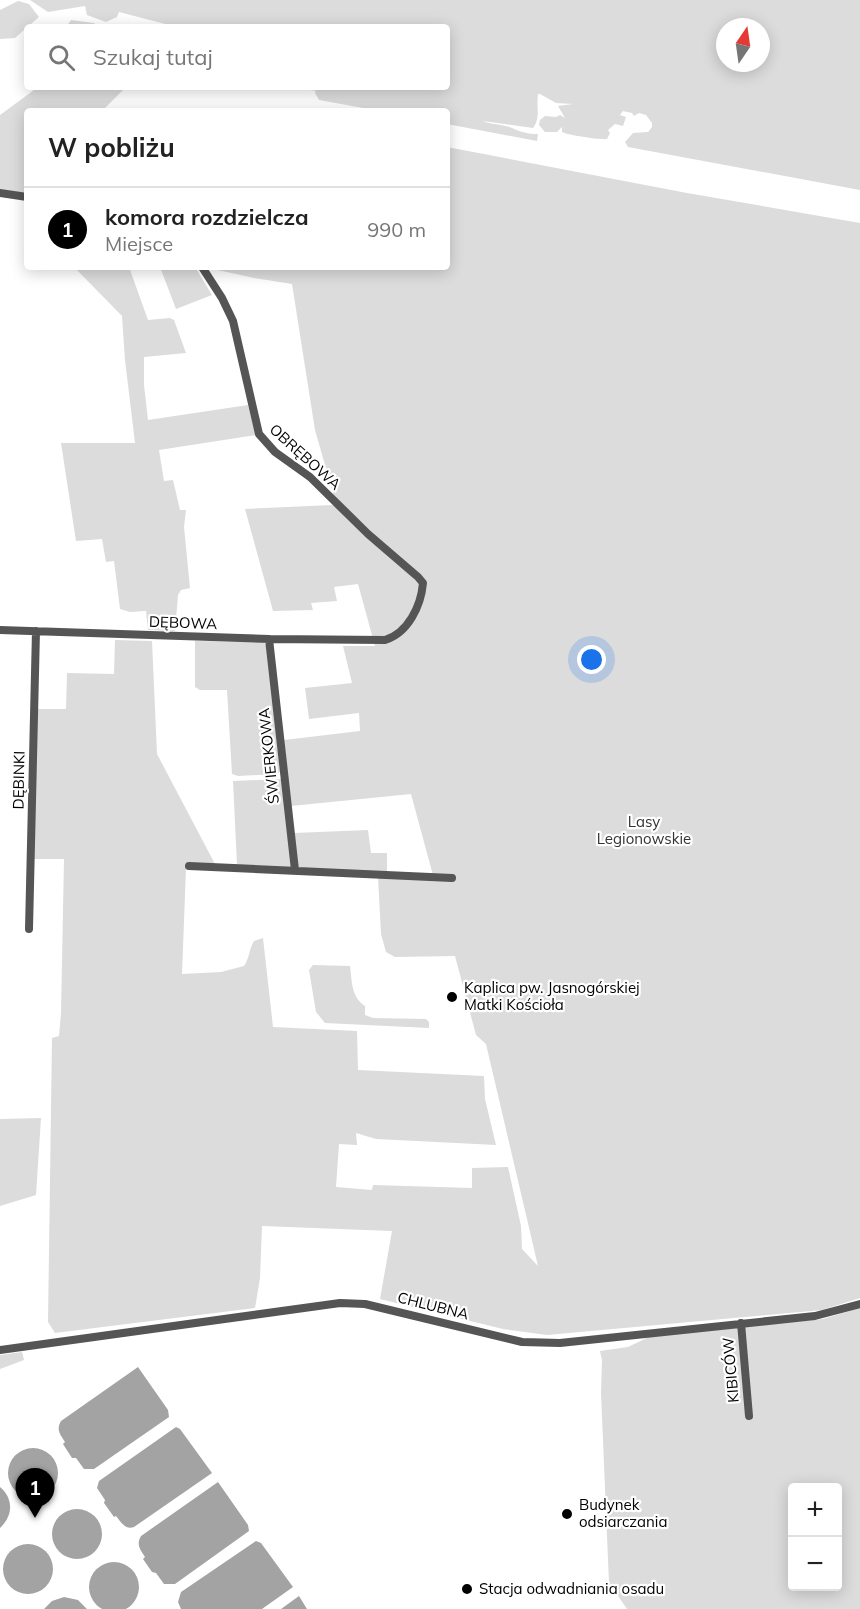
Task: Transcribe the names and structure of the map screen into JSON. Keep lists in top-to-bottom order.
{
  "streets": {
    "street": [
      "OBRĘBOWA",
      "DĘBOWA",
      "ŚWIERKOWA",
      "DĘBINKI",
      "CHLUBNA",
      "KIBICÓW"
    ]
  },
  "crossings": [
    ["OBRĘBOWA", "DĘBOWA"],
    ["DĘBOWA", "ŚWIERKOWA"],
    ["DĘBOWA", "DĘBINKI"],
    ["CHLUBNA", "KIBICÓW"]
  ],
  "parks": ["Lasy Legionowskie"],
  "places": ["Kaplica pw. Jasnogórskiej Matki Kościoła", "Budynek odsiarczania", "Stacja odwadniania osadu"],
  "north": "top",
  "page": {
    "search": "Szukaj tutaj",
    "heading": "W pobliżu",
    "list": [
      {
        "mark": "1",
        "name": "komora rozdzielcza",
        "note": "Miejsce",
        "value": "990 m"
      }
    ],
    "pins": "1",
    "map_buttons": ["+", "−"]
  }
}
